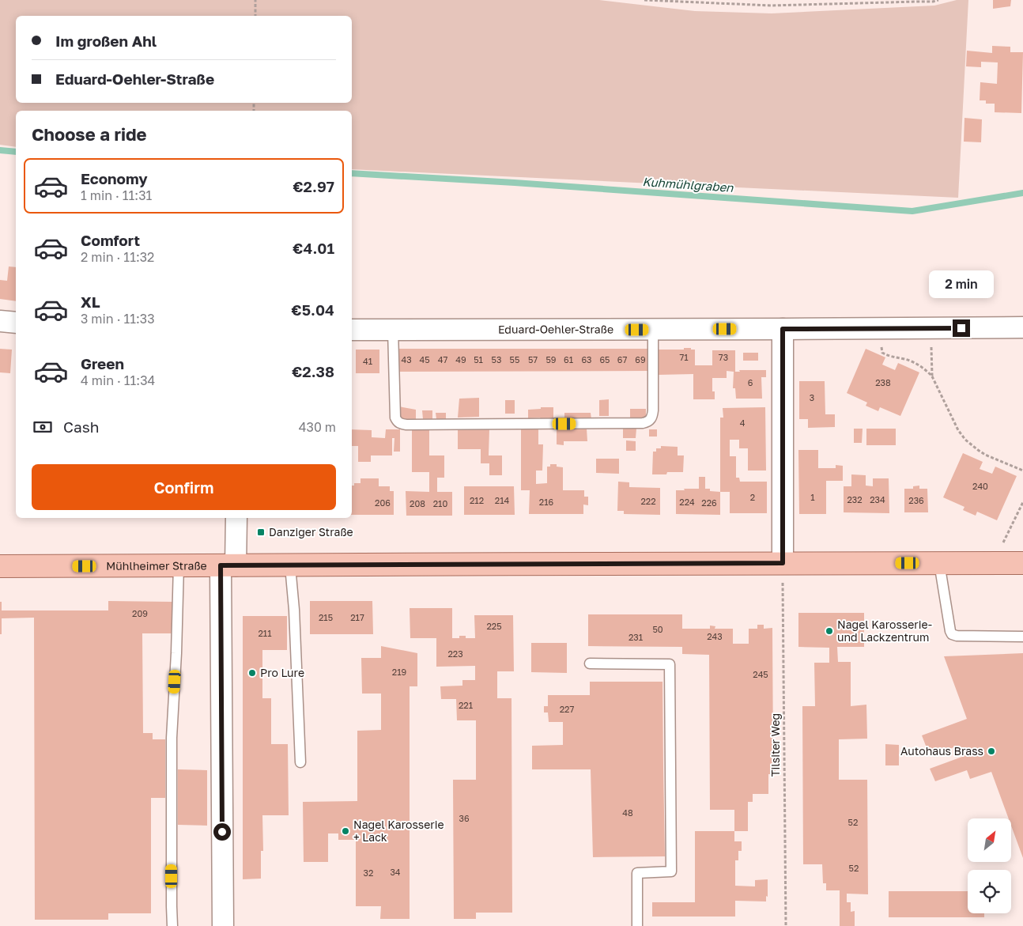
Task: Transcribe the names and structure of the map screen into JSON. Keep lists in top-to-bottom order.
{
  "streets": {
    "main road": ["Mühlheimer Straße"],
    "street": ["Eduard-Oehler-Straße"],
    "path": ["Tilsiter Weg"]
  },
  "crossings": [
    ["Mühlheimer Straße", "Tilsiter Weg"]
  ],
  "water": ["Kuhmühlgraben"],
  "places": {
    "transit": ["Danziger Straße"],
    "other": [
      "Nagel Karosserie- und Lackzentrum",
      "Pro Lure",
      "Autohaus Brass",
      "Nagel Karosserie + Lack"
    ]
  },
  "house_numbers": [
    "71",
    "73",
    "43",
    "45",
    "47",
    "49",
    "51",
    "53",
    "55",
    "57",
    "59",
    "61",
    "63",
    "65",
    "67",
    "69",
    "41",
    "6",
    "238",
    "3",
    "4",
    "240",
    "2",
    "1",
    "232",
    "234",
    "212",
    "214",
    "236",
    "222",
    "216",
    "224",
    "206",
    "226",
    "208",
    "210",
    "209",
    "215",
    "217",
    "225",
    "50",
    "211",
    "243",
    "231",
    "223",
    "219",
    "245",
    "221",
    "227",
    "48",
    "36",
    "52",
    "52",
    "34",
    "32"
  ],
  "north": "top right",
  "page": {
    "banner": ["Im großen Ahl", "Eduard-Oehler-Straße"],
    "heading": "Choose a ride",
    "list": [
      {
        "name": "Economy",
        "note": "1 min · 11:31",
        "value": "€2.97"
      },
      {
        "name": "Comfort",
        "note": "2 min · 11:32",
        "value": "€4.01"
      },
      {
        "name": "XL",
        "note": "3 min · 11:33",
        "value": "€5.04"
      },
      {
        "name": "Green",
        "note": "4 min · 11:34",
        "value": "€2.38"
      }
    ],
    "bubble": "2 min",
    "pay": ["Cash", "430 m"],
    "buttons": "Confirm"
  }
}
